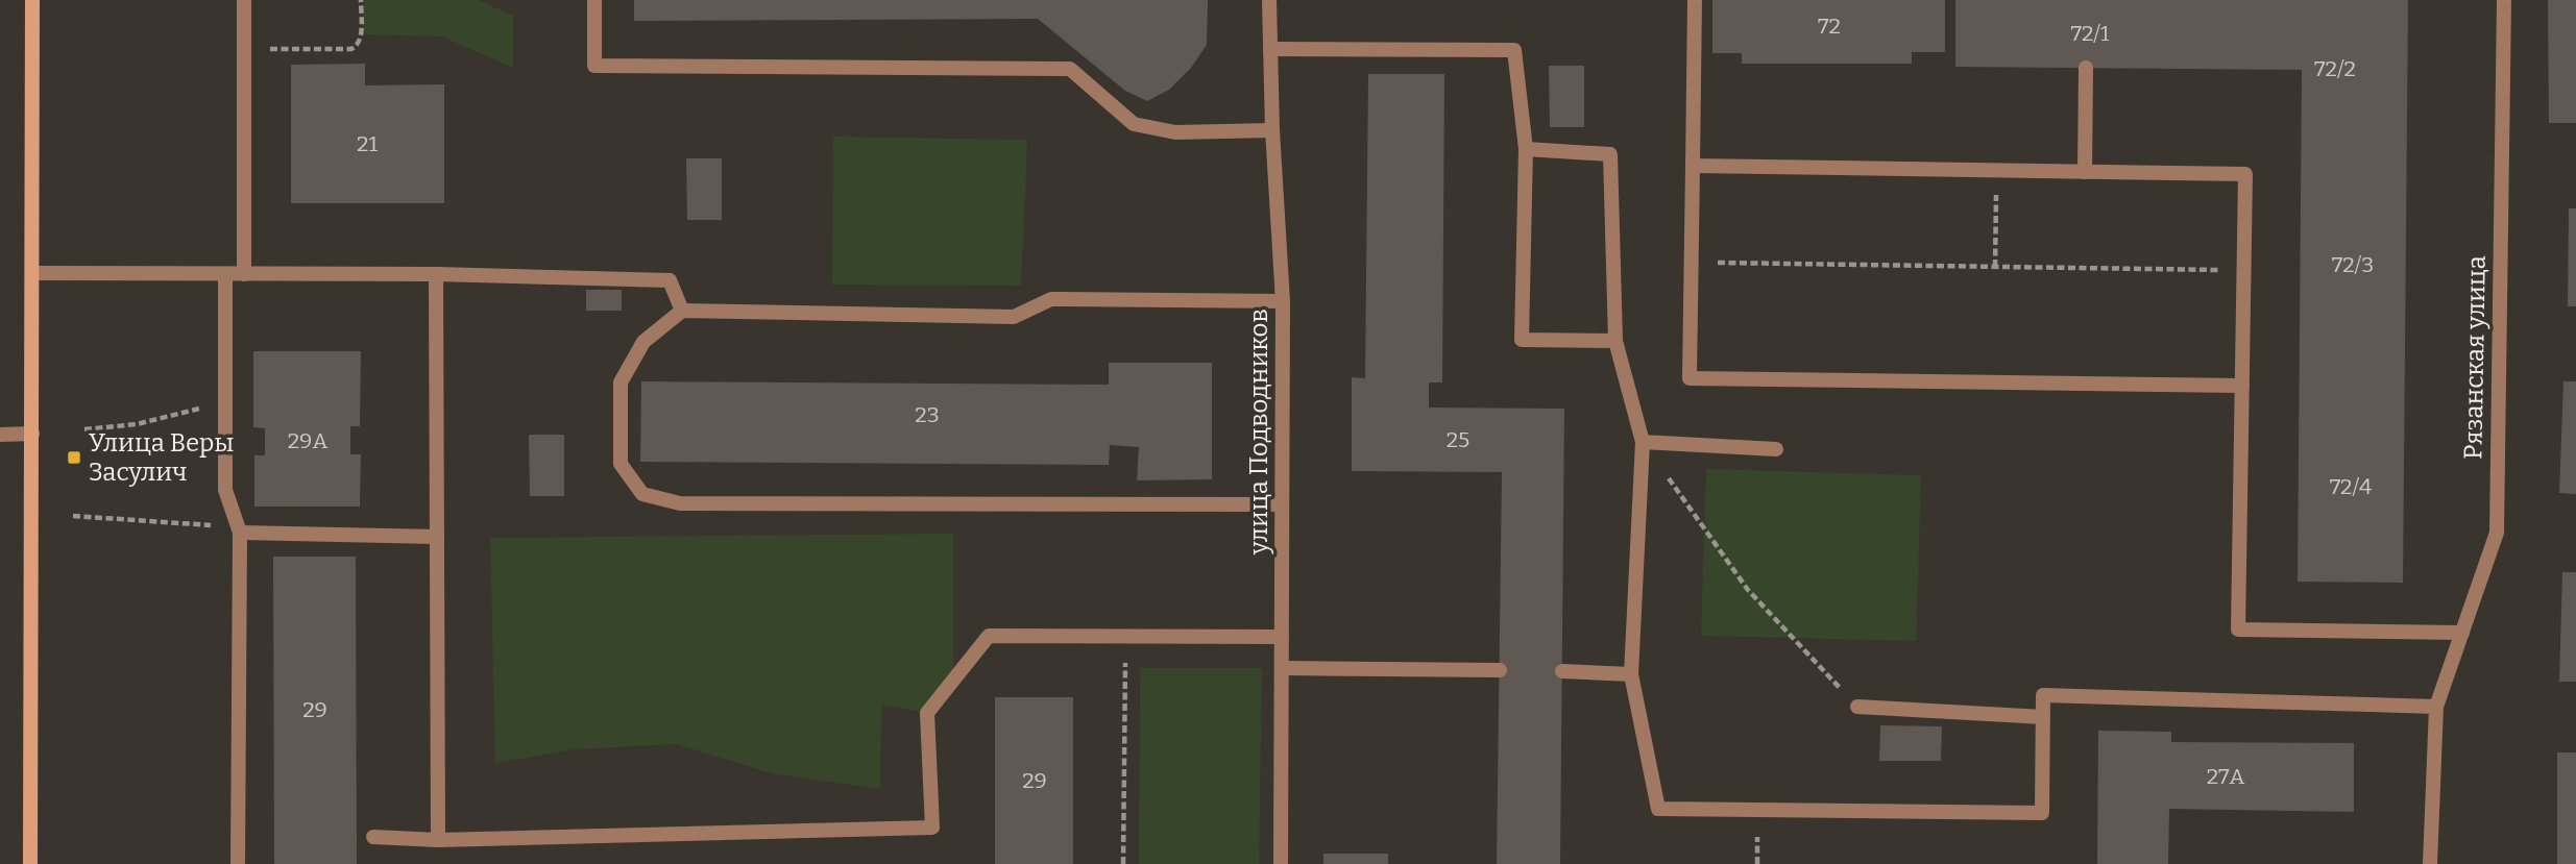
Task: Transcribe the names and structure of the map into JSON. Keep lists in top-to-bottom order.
{
  "streets": {
    "street": ["Рязанская улица", "улица Подводников"]
  },
  "places": {
    "transit": ["Улица Веры Засулич"]
  },
  "house_numbers": [
    "72",
    "72/1",
    "72/2",
    "21",
    "72/3",
    "23",
    "25",
    "29А",
    "72/4",
    "29",
    "27А",
    "29"
  ]
}
